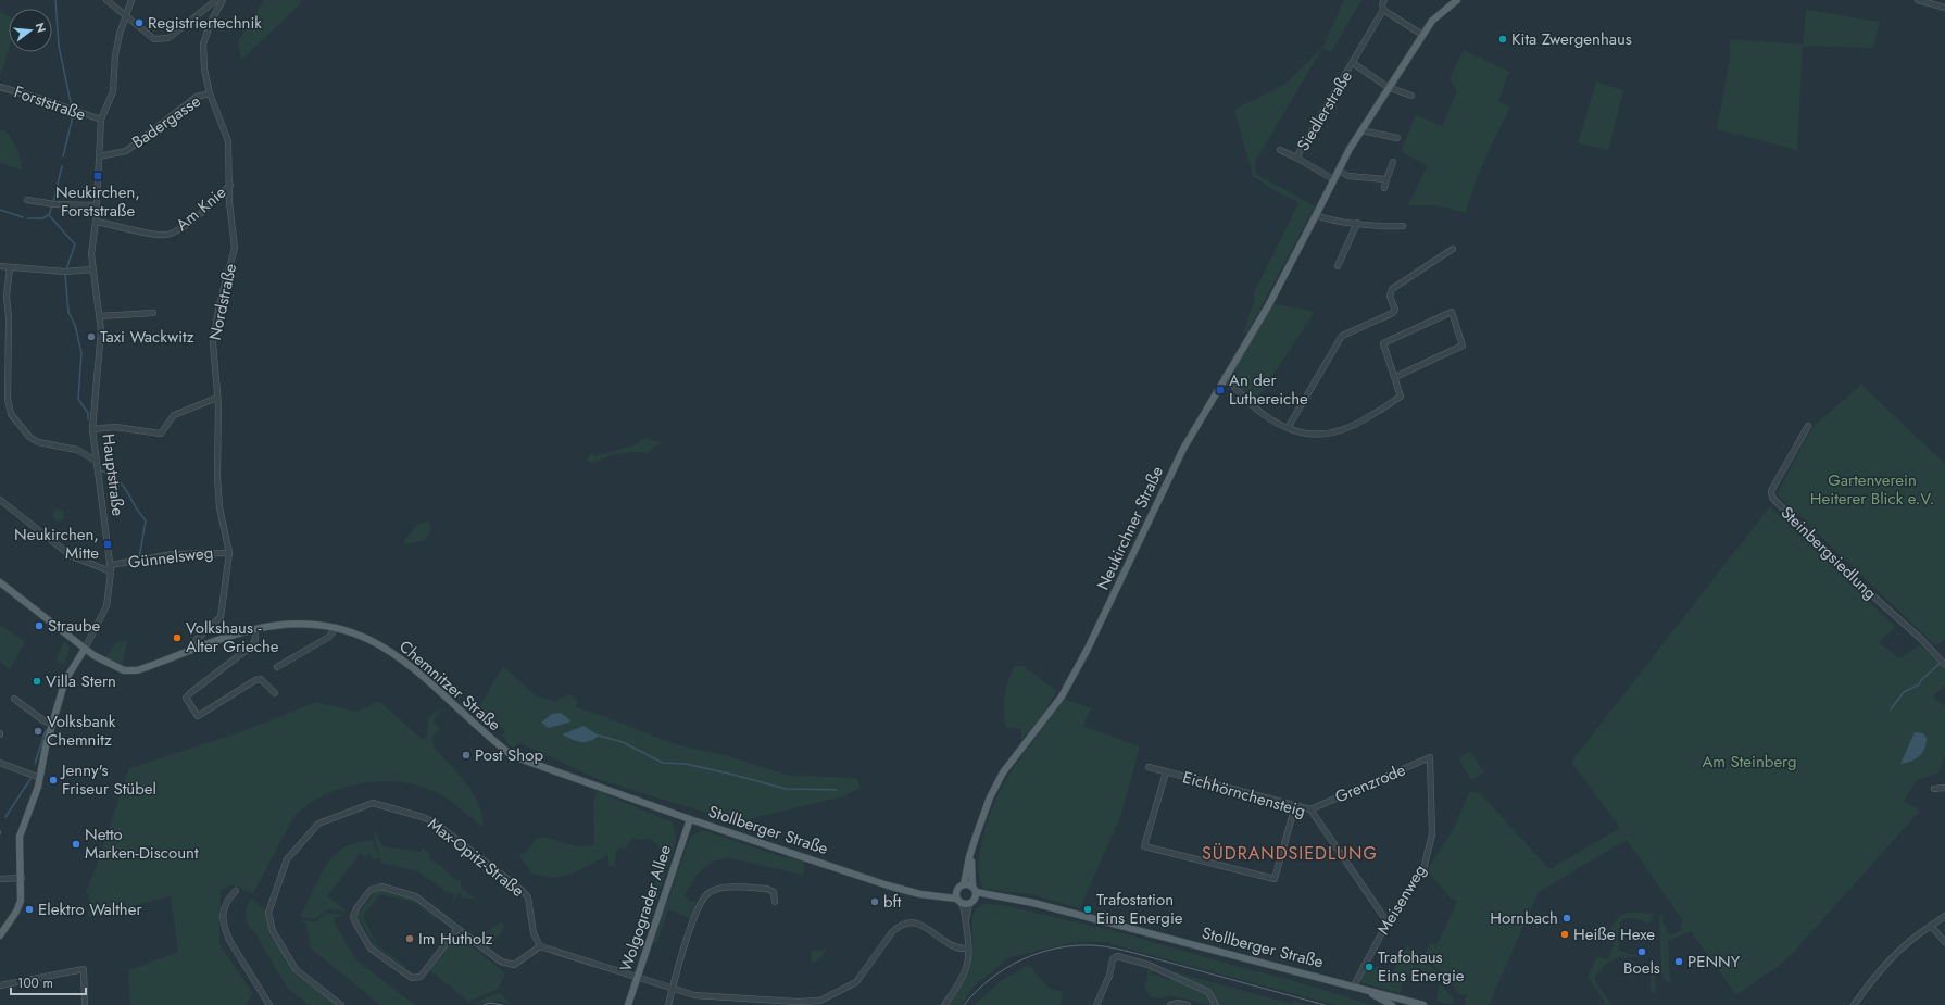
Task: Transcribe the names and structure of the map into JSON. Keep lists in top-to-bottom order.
{
  "streets": {
    "main road": [
      "Hauptstraße",
      "Neukirchner Straße",
      "Chemnitzer Straße",
      "Stollberger Straße",
      "Wolgograder Allee"
    ],
    "street": [
      "Forststraße",
      "Siedlerstraße",
      "Badergasse",
      "Am Knie",
      "Nordstraße",
      "Steinbergsiedlung",
      "Günnelsweg",
      "Grenzrode",
      "Eichhörnchensteig",
      "Max-Opitz-Straße",
      "Meisenweg"
    ]
  },
  "crossings": [
    ["Forststraße", "Hauptstraße"],
    ["Siedlerstraße", "Neukirchner Straße"],
    ["Badergasse", "Nordstraße"],
    ["Badergasse", "Hauptstraße"],
    ["Am Knie", "Nordstraße"],
    ["Am Knie", "Hauptstraße"],
    ["Nordstraße", "Günnelsweg"],
    ["Nordstraße", "Chemnitzer Straße"],
    ["Hauptstraße", "Günnelsweg"],
    ["Hauptstraße", "Chemnitzer Straße"],
    ["Neukirchner Straße", "Stollberger Straße"],
    ["Chemnitzer Straße", "Stollberger Straße"],
    ["Grenzrode", "Eichhörnchensteig"],
    ["Grenzrode", "Meisenweg"],
    ["Eichhörnchensteig", "Meisenweg"],
    ["Stollberger Straße", "Meisenweg"],
    ["Stollberger Straße", "Wolgograder Allee"]
  ],
  "districts": ["SÜDRANDSIEDLUNG"],
  "parks": ["Gartenverein Heiterer Blick e.V.", "Am Steinberg"],
  "places": {
    "other": [
      "Registriertechnik",
      "Kita Zwergenhaus",
      "Taxi Wackwitz",
      "Straube",
      "Volkshaus - Alter Grieche",
      "Villa Stern",
      "Volksbank Chemnitz",
      "Post Shop",
      "Jenny's Friseur Stübel",
      "Netto Marken-Discount",
      "bft",
      "Elektro Walther",
      "Trafostation Eins Energie",
      "Hornbach",
      "Heiße Hexe",
      "Im Hutholz",
      "Boels",
      "PENNY",
      "Trafohaus Eins Energie"
    ],
    "transit": ["Neukirchen, Forststraße", "An der Luthereiche", "Neukirchen, Mitte"]
  },
  "scale_bar": "100 m",
  "north": "right"
}
